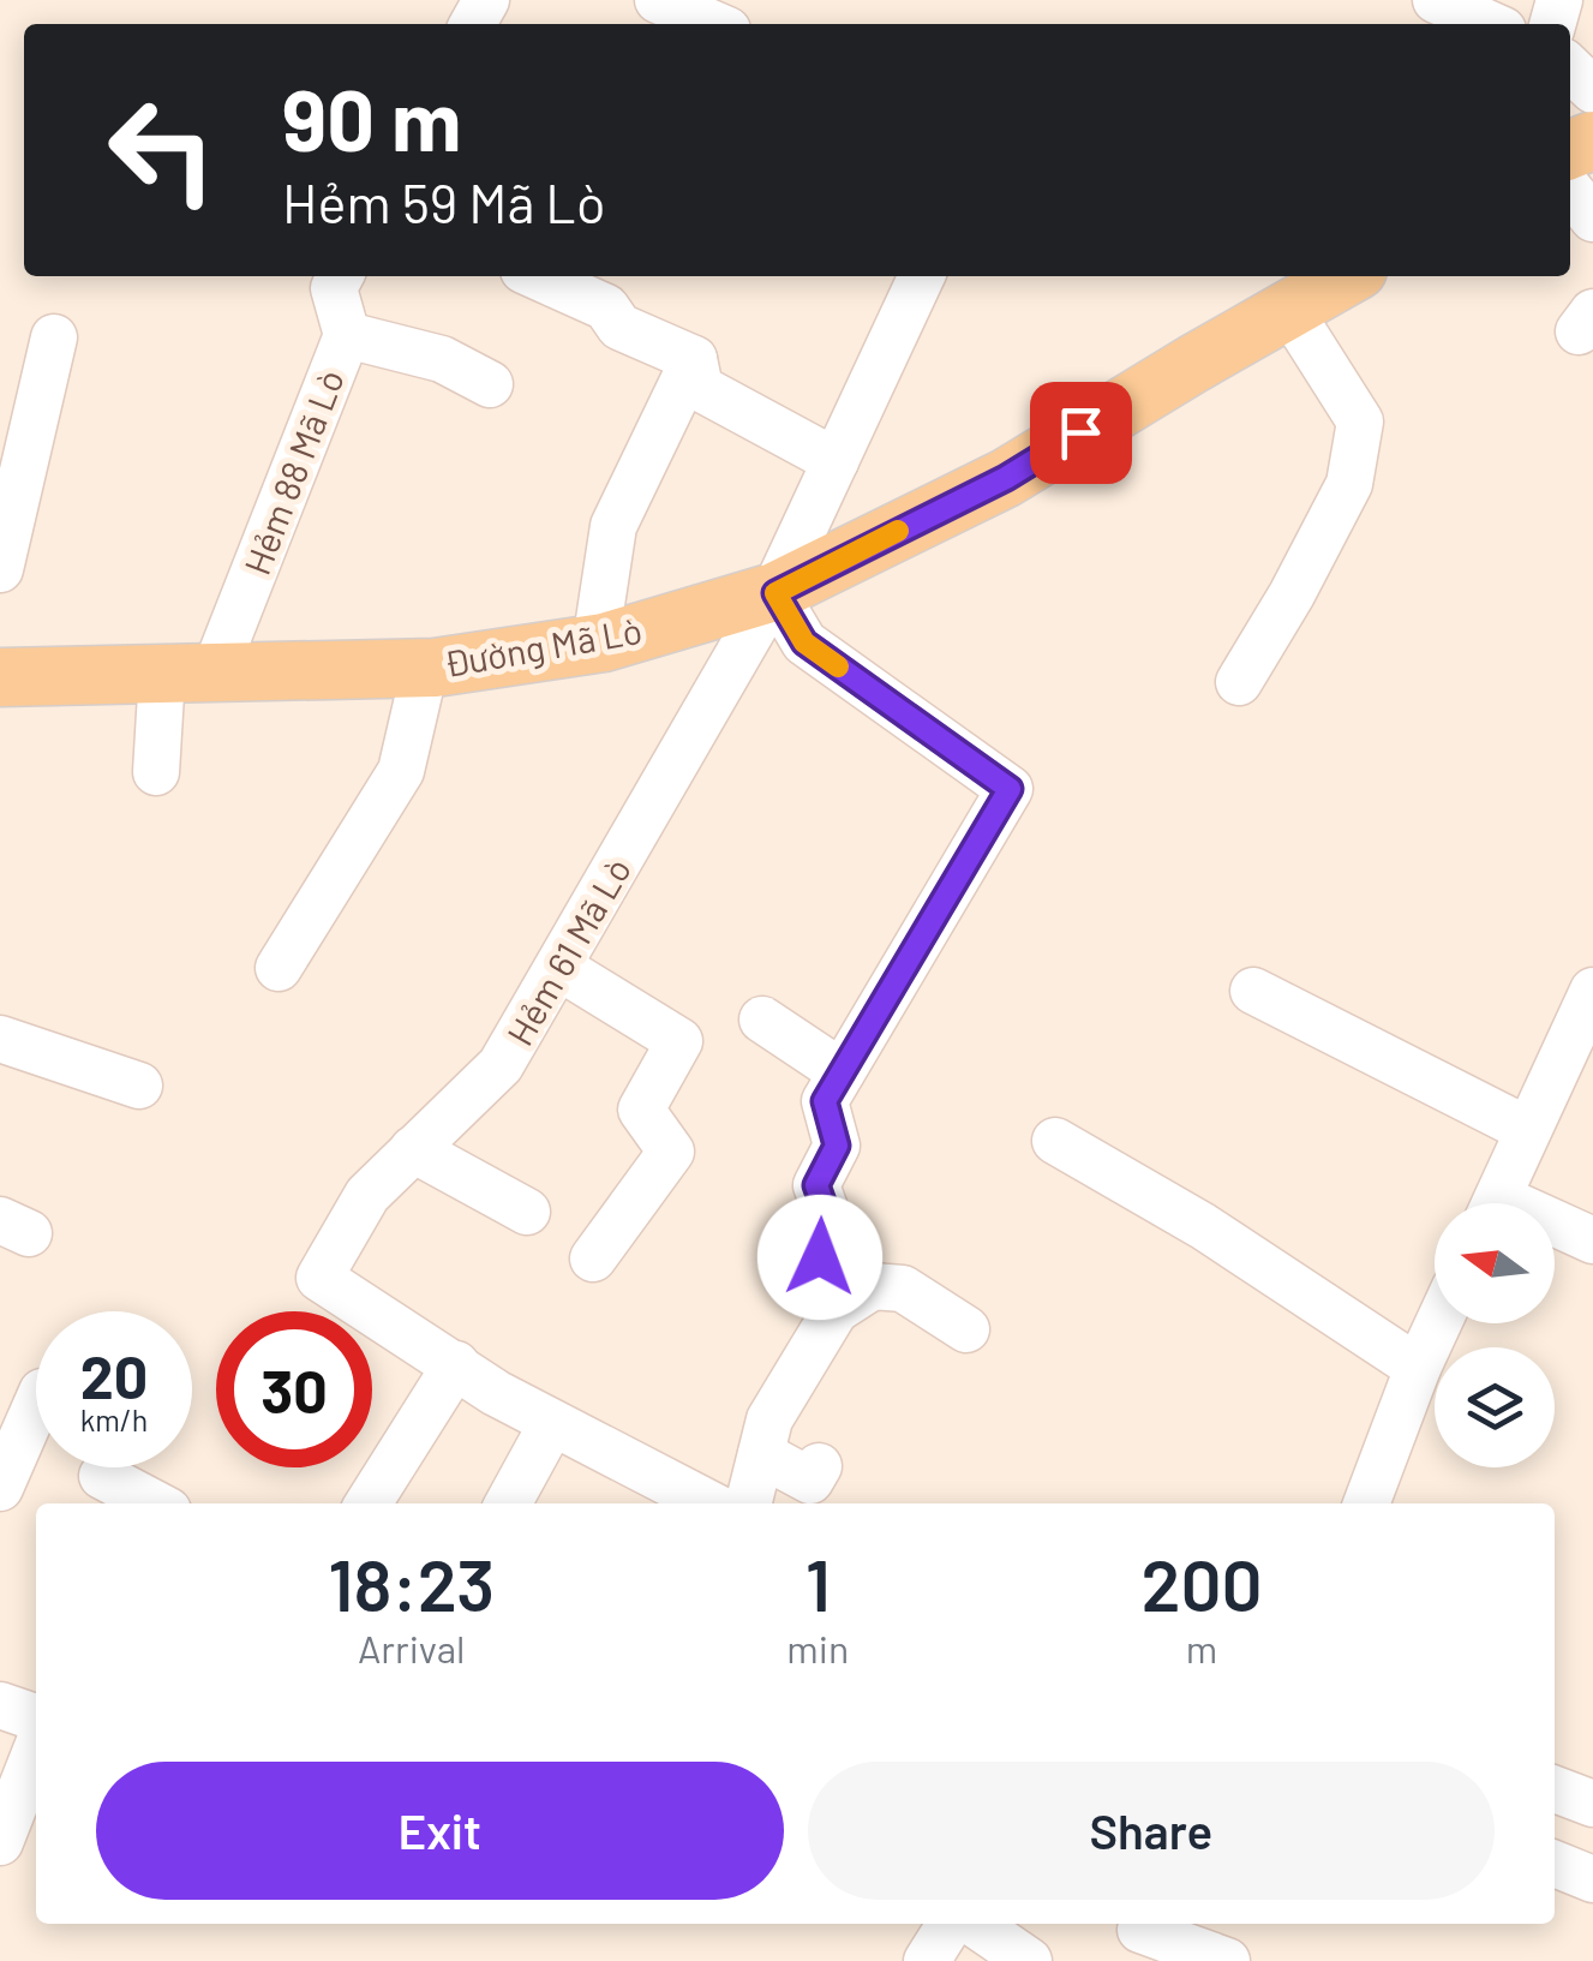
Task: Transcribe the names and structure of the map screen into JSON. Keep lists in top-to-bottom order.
{
  "streets": {
    "main road": ["Đường Mã Lò"],
    "street": ["Hẻm 88 Mã Lò", "Hẻm 61 Mã Lò"]
  },
  "crossings": [
    ["Hẻm 88 Mã Lò", "Đường Mã Lò"],
    ["Đường Mã Lò", "Hẻm 61 Mã Lò"]
  ],
  "north": "left",
  "page": {
    "turn": ["90 m", "Hẻm 59 Mã Lò"],
    "speed": "20 km/h",
    "limit": "30",
    "eta": [
      "18:23",
      "Arrival",
      "1",
      "min",
      "200",
      "m"
    ],
    "buttons": ["Exit", "Share"]
  }
}
